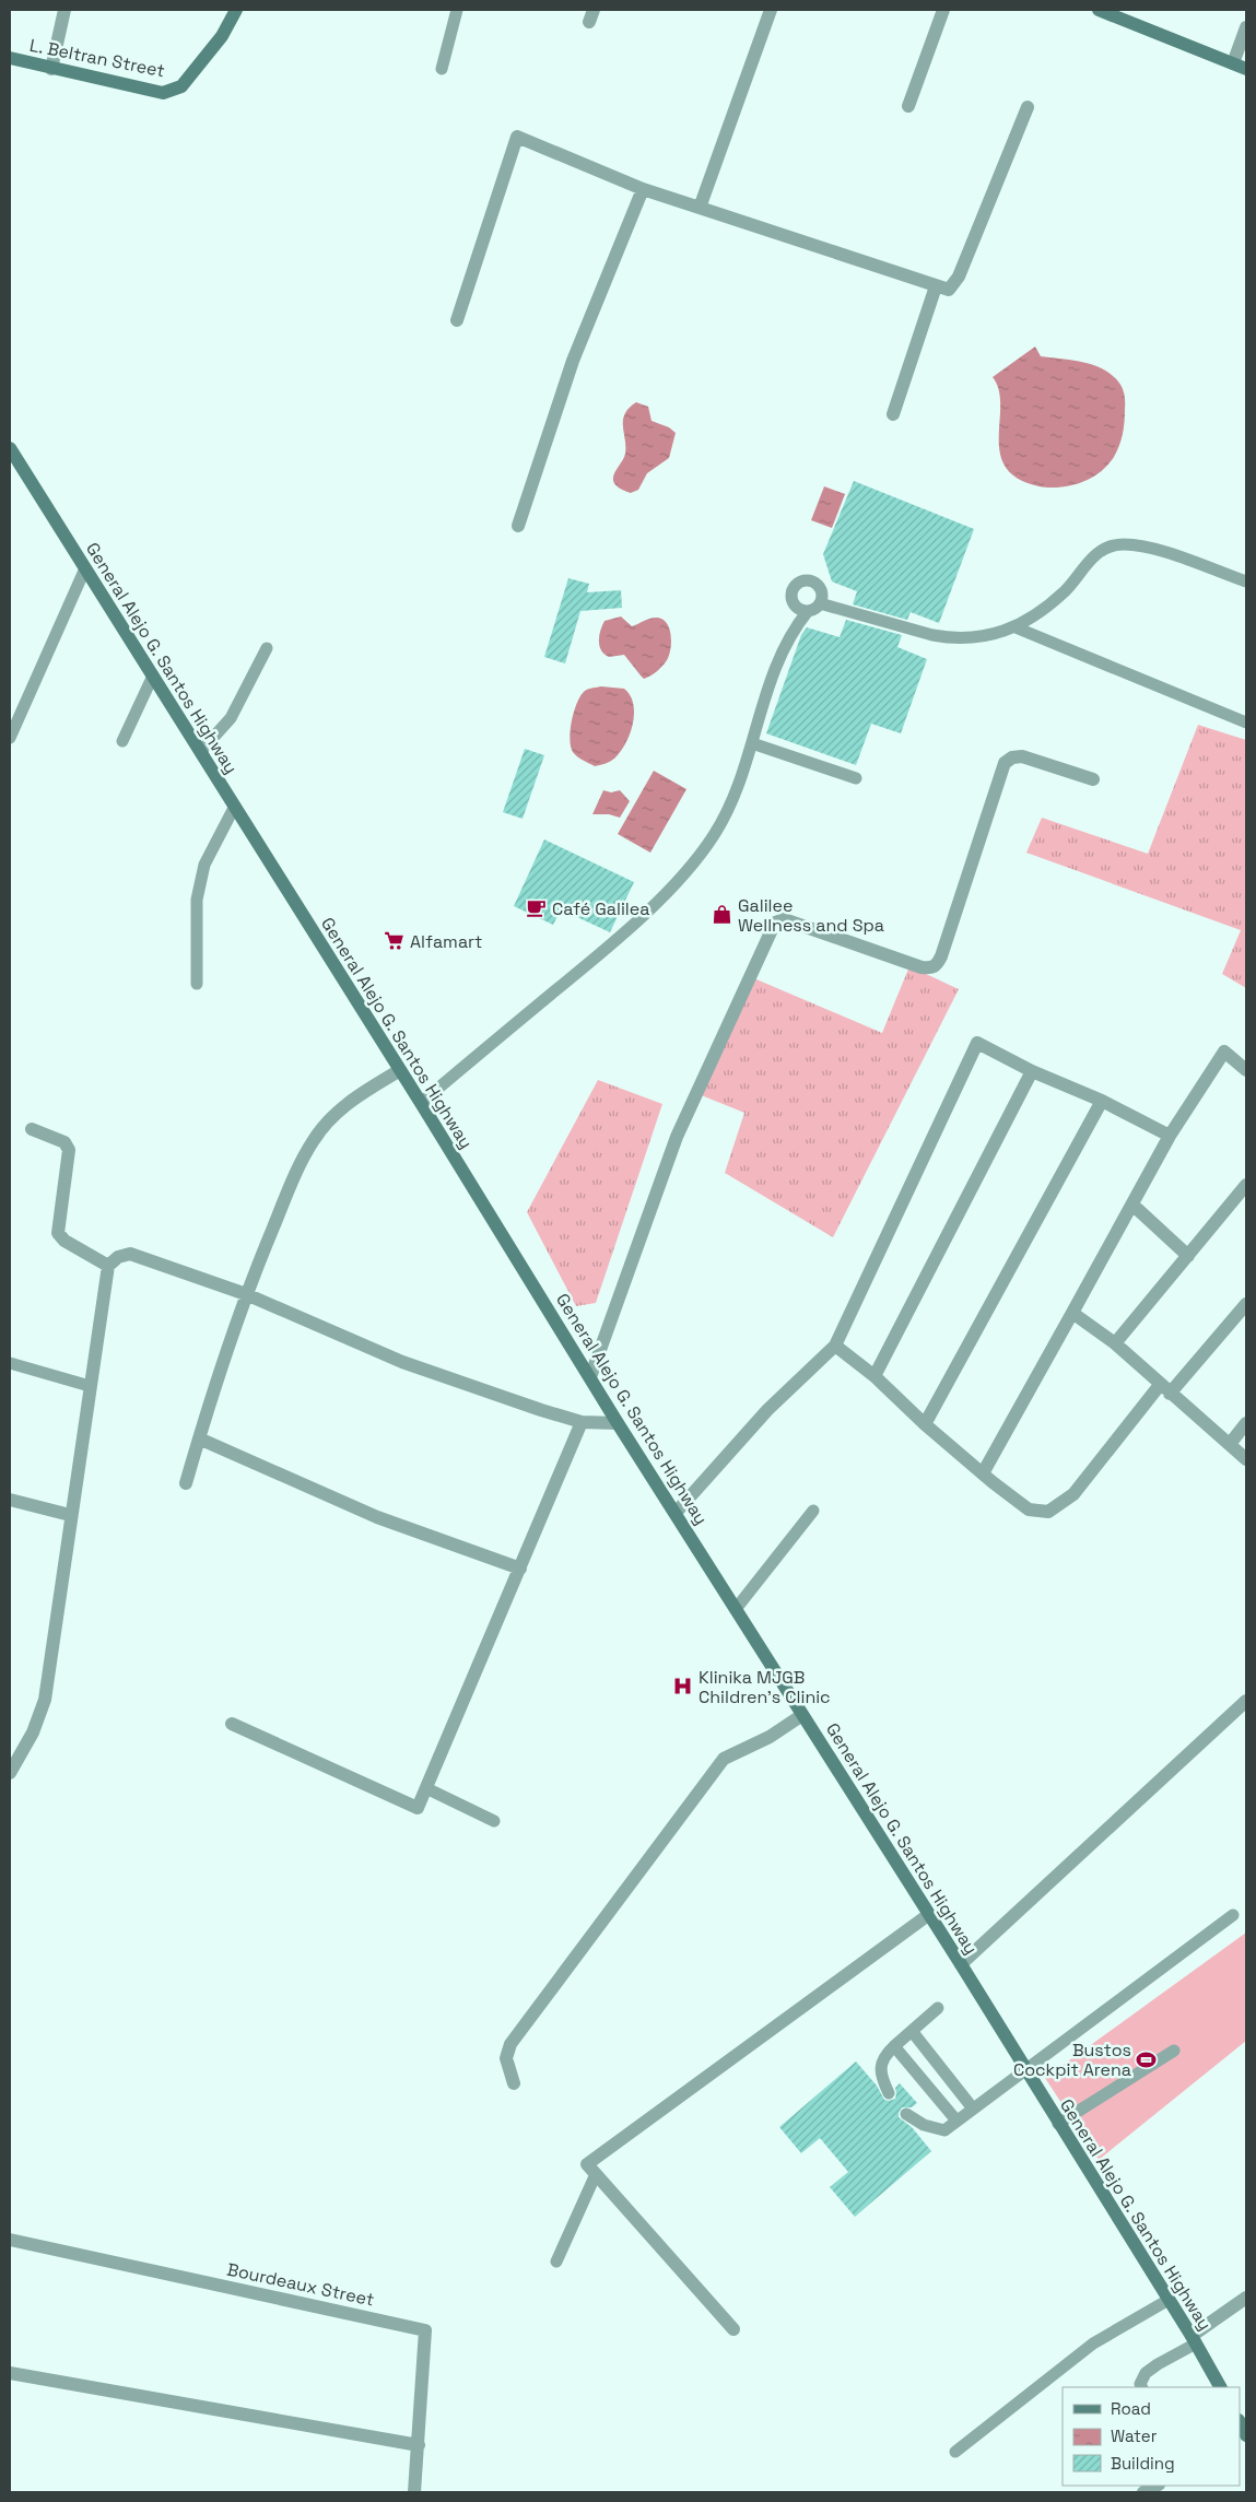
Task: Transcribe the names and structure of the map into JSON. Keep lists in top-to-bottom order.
{
  "streets": {
    "main road": ["L. Beltran Street", "General Alejo G. Santos Highway"],
    "street": ["Bourdeaux Street"]
  },
  "places": {
    "cafe": ["Café Galilea"],
    "shop": ["Galilee Wellness and Spa"],
    "supermarket": ["Alfamart"],
    "hospital": ["Klinika MJGB Children's Clinic"],
    "sports": ["Bustos Cockpit Arena"]
  },
  "legend": ["Road", "Water", "Building"]
}
